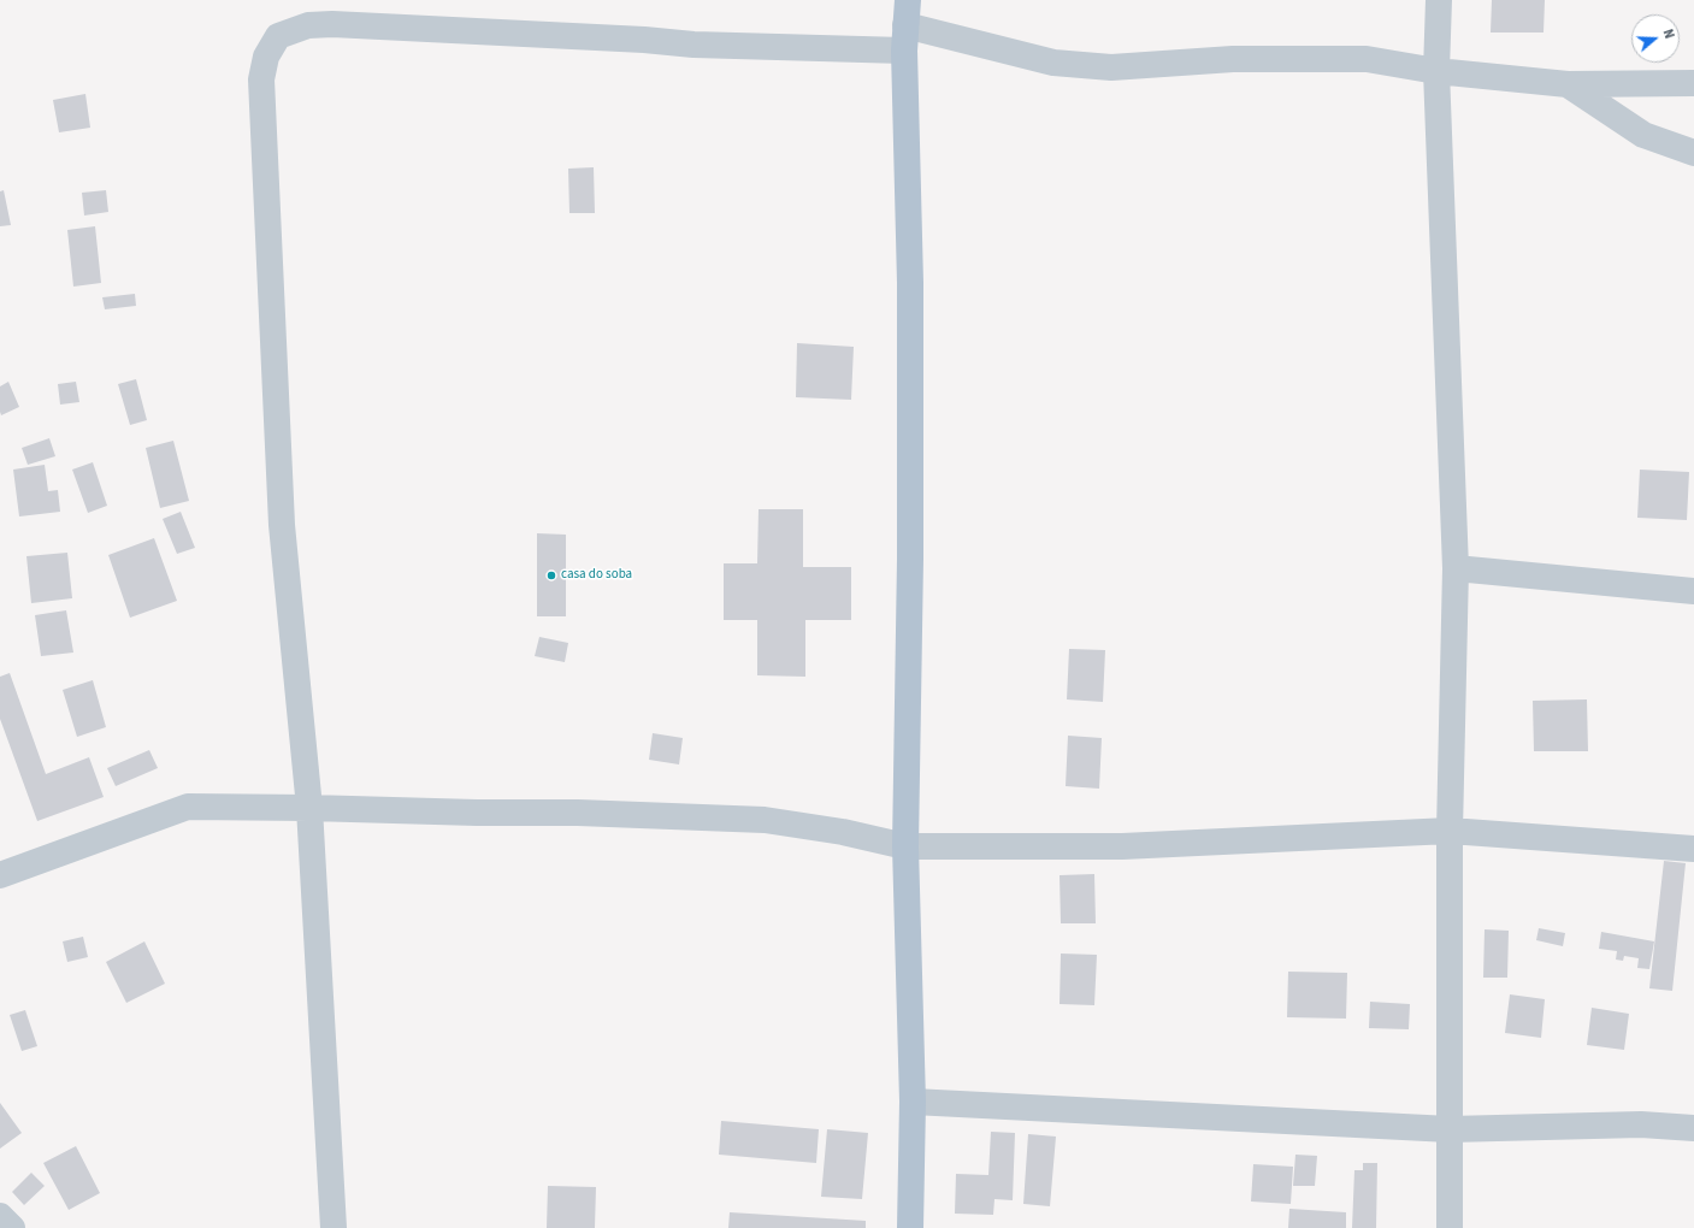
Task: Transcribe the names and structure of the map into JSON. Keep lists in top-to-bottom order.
{
  "places": ["casa do soba"],
  "north": "right"
}
